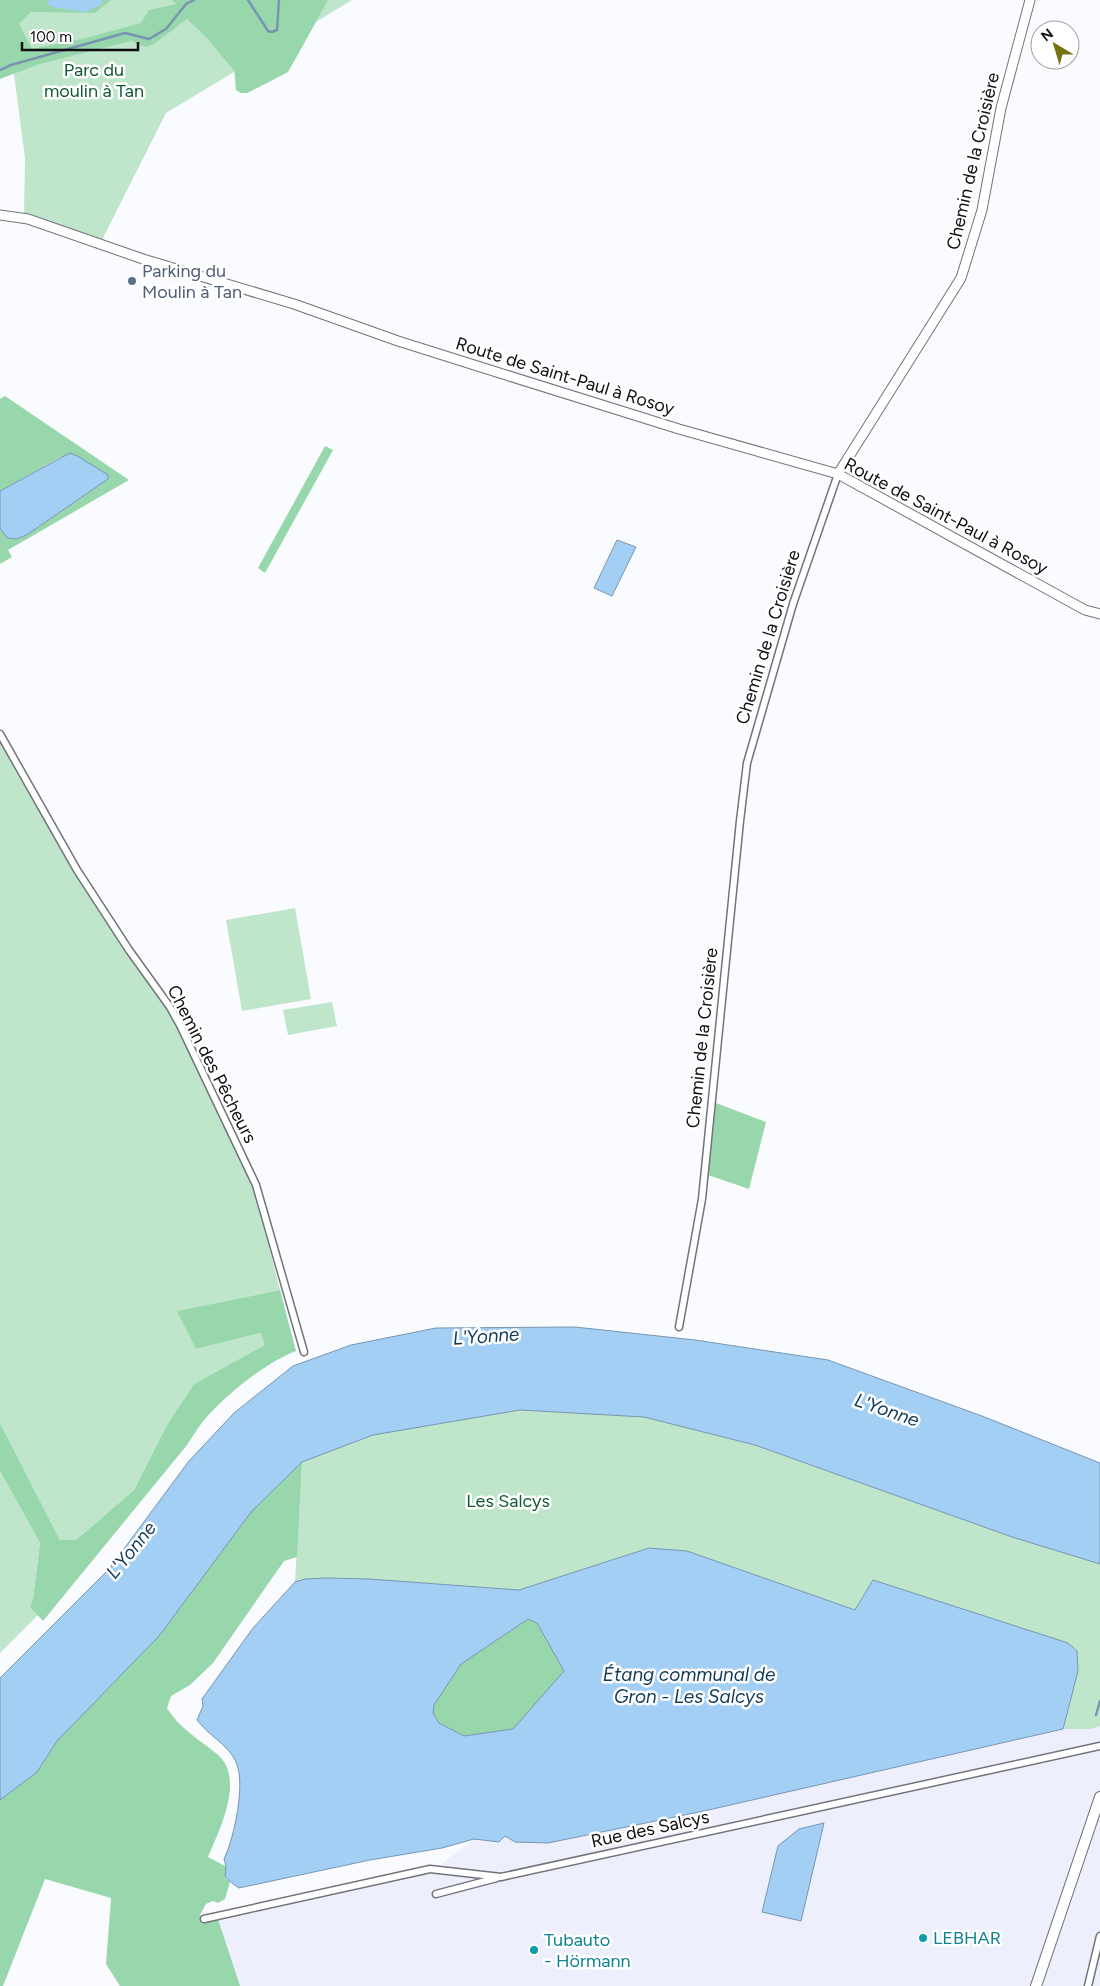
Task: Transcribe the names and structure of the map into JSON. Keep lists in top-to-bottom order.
{
  "streets": {
    "street": [
      "Chemin de la Croisière",
      "Route de Saint-Paul à Rosoy",
      "Chemin des Pêcheurs",
      "Rue des Salcys"
    ]
  },
  "crossings": [
    ["Chemin de la Croisière", "Route de Saint-Paul à Rosoy"]
  ],
  "water": ["L'Yonne", "Étang communal de Gron - Les Salcys"],
  "parks": ["Parc du moulin à Tan", "Les Salcys"],
  "places": ["Parking du Moulin à Tan", "LEBHAR", "Tubauto - Hörmann"],
  "scale_bar": "100 m",
  "north": "top left"
}
